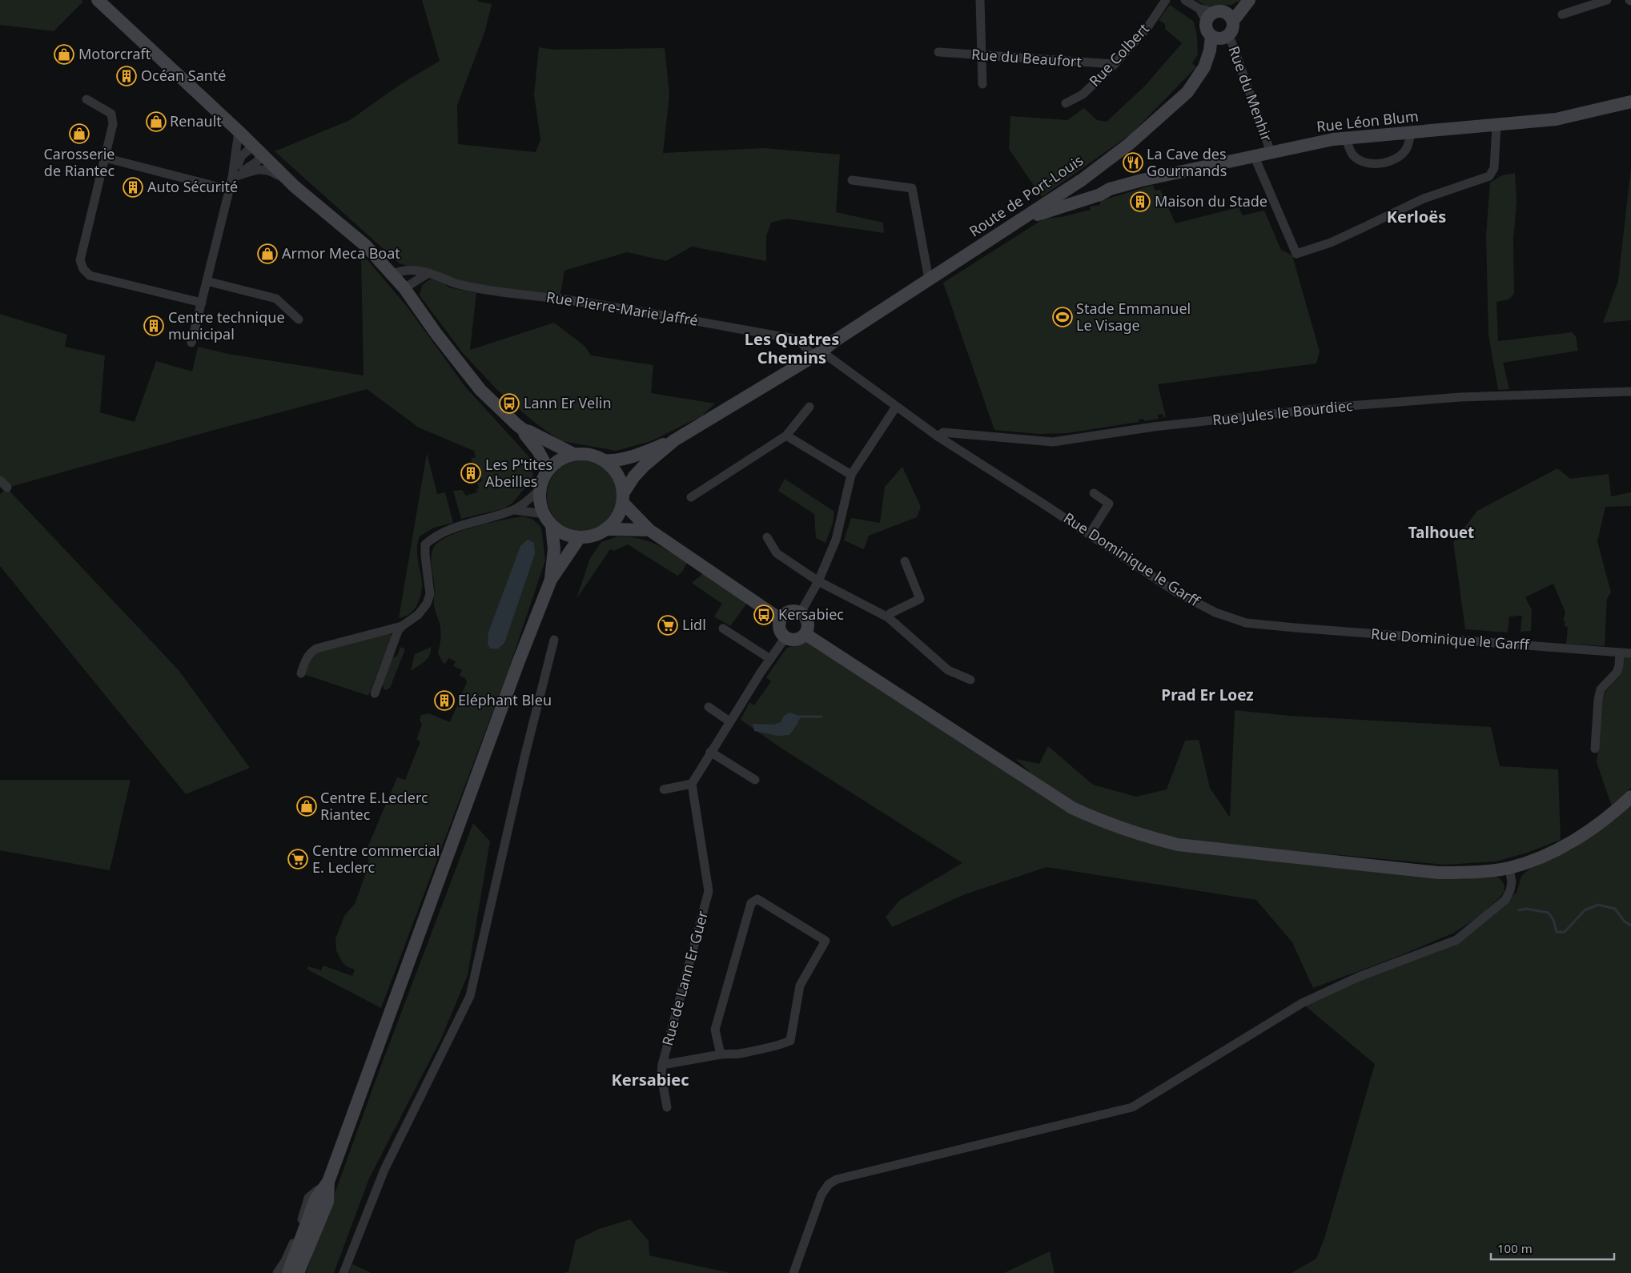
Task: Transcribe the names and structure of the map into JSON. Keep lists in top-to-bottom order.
{
  "streets": {
    "main road": ["Rue Léon Blum", "Route de Port-Louis"],
    "street": [
      "Rue Colbert",
      "Rue du Beaufort",
      "Rue du Menhir",
      "Rue Pierre-Marie Jaffré",
      "Rue Jules le Bourdiec",
      "Rue Dominique le Garff",
      "Rue de Lann Er Guer"
    ]
  },
  "crossings": [
    ["Rue Colbert", "Rue du Beaufort"],
    ["Rue du Menhir", "Rue Léon Blum"],
    ["Rue du Menhir", "Route de Port-Louis"],
    ["Rue Léon Blum", "Route de Port-Louis"],
    ["Route de Port-Louis", "Rue Pierre-Marie Jaffré"],
    ["Route de Port-Louis", "Rue Dominique le Garff"],
    ["Rue Pierre-Marie Jaffré", "Rue Dominique le Garff"],
    ["Rue Jules le Bourdiec", "Rue Dominique le Garff"]
  ],
  "districts": [
    "Kerloës",
    "Les Quatres Chemins",
    "Talhouet",
    "Prad Er Loez",
    "Kersabiec"
  ],
  "places": {
    "shop": [
      "Motorcraft",
      "Renault",
      "Carosserie de Riantec",
      "Armor Meca Boat",
      "Centre E.Leclerc Riantec"
    ],
    "building": [
      "Océan Santé",
      "Auto Sécurité",
      "Maison du Stade",
      "Centre technique municipal",
      "Les P'tites Abeilles",
      "Eléphant Bleu"
    ],
    "restaurant": ["La Cave des Gourmands"],
    "sports": ["Stade Emmanuel Le Visage"],
    "bus stop": ["Lann Er Velin", "Kersabiec"],
    "supermarket": ["Lidl", "Centre commercial E. Leclerc"]
  },
  "scale_bar": "100 m"
}
